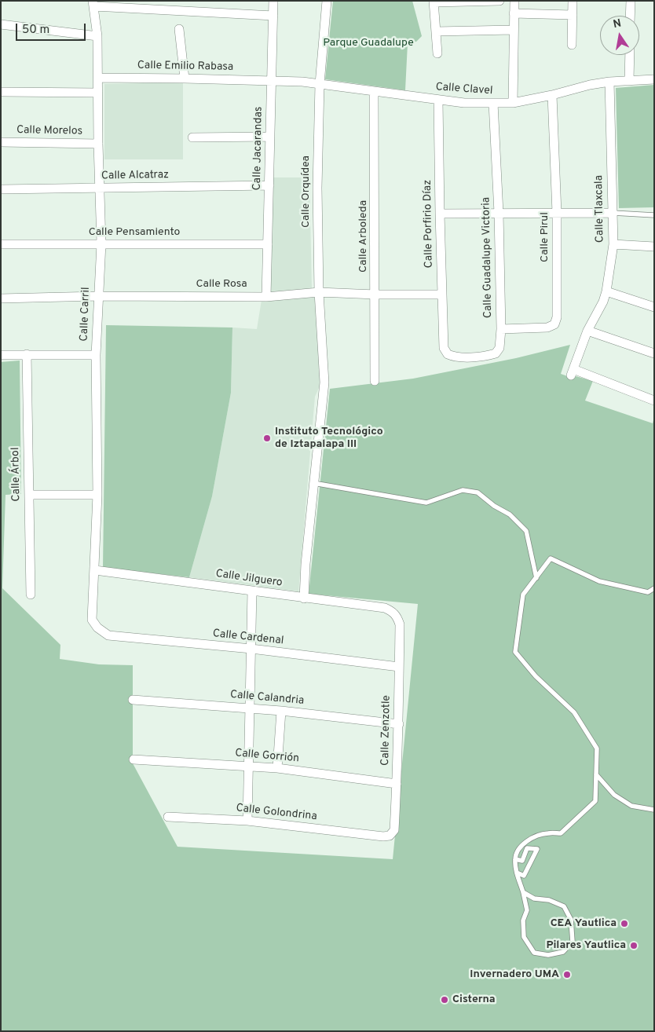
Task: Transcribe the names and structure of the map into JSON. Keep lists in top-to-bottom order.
{
  "streets": {
    "street": [
      "Calle Emilio Rabasa",
      "Calle Clavel",
      "Calle Morelos",
      "Calle Jacarandas",
      "Calle Alcatraz",
      "Calle Orquídea",
      "Calle Tlaxcala",
      "Calle Porfirio Díaz",
      "Calle Pensamiento",
      "Calle Arboleda",
      "Calle Pirul",
      "Calle Guadalupe Victoria",
      "Calle Rosa",
      "Calle Carril",
      "Calle Árbol",
      "Calle Jilguero",
      "Calle Cardenal",
      "Calle Calandria",
      "Calle Zenzotle",
      "Calle Gorrión",
      "Calle Golondrina"
    ]
  },
  "crossings": [
    ["Calle Emilio Rabasa", "Calle Clavel"],
    ["Calle Emilio Rabasa", "Calle Jacarandas"],
    ["Calle Emilio Rabasa", "Calle Carril"],
    ["Calle Clavel", "Calle Jacarandas"],
    ["Calle Clavel", "Calle Orquídea"],
    ["Calle Clavel", "Calle Tlaxcala"],
    ["Calle Clavel", "Calle Porfirio Díaz"],
    ["Calle Clavel", "Calle Arboleda"],
    ["Calle Clavel", "Calle Pirul"],
    ["Calle Clavel", "Calle Guadalupe Victoria"],
    ["Calle Morelos", "Calle Carril"],
    ["Calle Jacarandas", "Calle Alcatraz"],
    ["Calle Jacarandas", "Calle Pensamiento"],
    ["Calle Jacarandas", "Calle Rosa"],
    ["Calle Alcatraz", "Calle Carril"],
    ["Calle Orquídea", "Calle Rosa"],
    ["Calle Porfirio Díaz", "Calle Guadalupe Victoria"],
    ["Calle Porfirio Díaz", "Calle Rosa"],
    ["Calle Pensamiento", "Calle Carril"],
    ["Calle Arboleda", "Calle Rosa"],
    ["Calle Pirul", "Calle Guadalupe Victoria"],
    ["Calle Rosa", "Calle Carril"],
    ["Calle Carril", "Calle Jilguero"],
    ["Calle Carril", "Calle Cardenal"],
    ["Calle Jilguero", "Calle Zenzotle"],
    ["Calle Cardenal", "Calle Zenzotle"],
    ["Calle Calandria", "Calle Zenzotle"],
    ["Calle Zenzotle", "Calle Gorrión"],
    ["Calle Zenzotle", "Calle Golondrina"]
  ],
  "parks": ["Parque Guadalupe"],
  "places": [
    "Instituto Tecnológico de Iztapalapa III",
    "CEA Yautlica",
    "Pilares Yautlica",
    "Invernadero UMA",
    "Cisterna"
  ],
  "scale_bar": "50 m",
  "north": "top"
}
